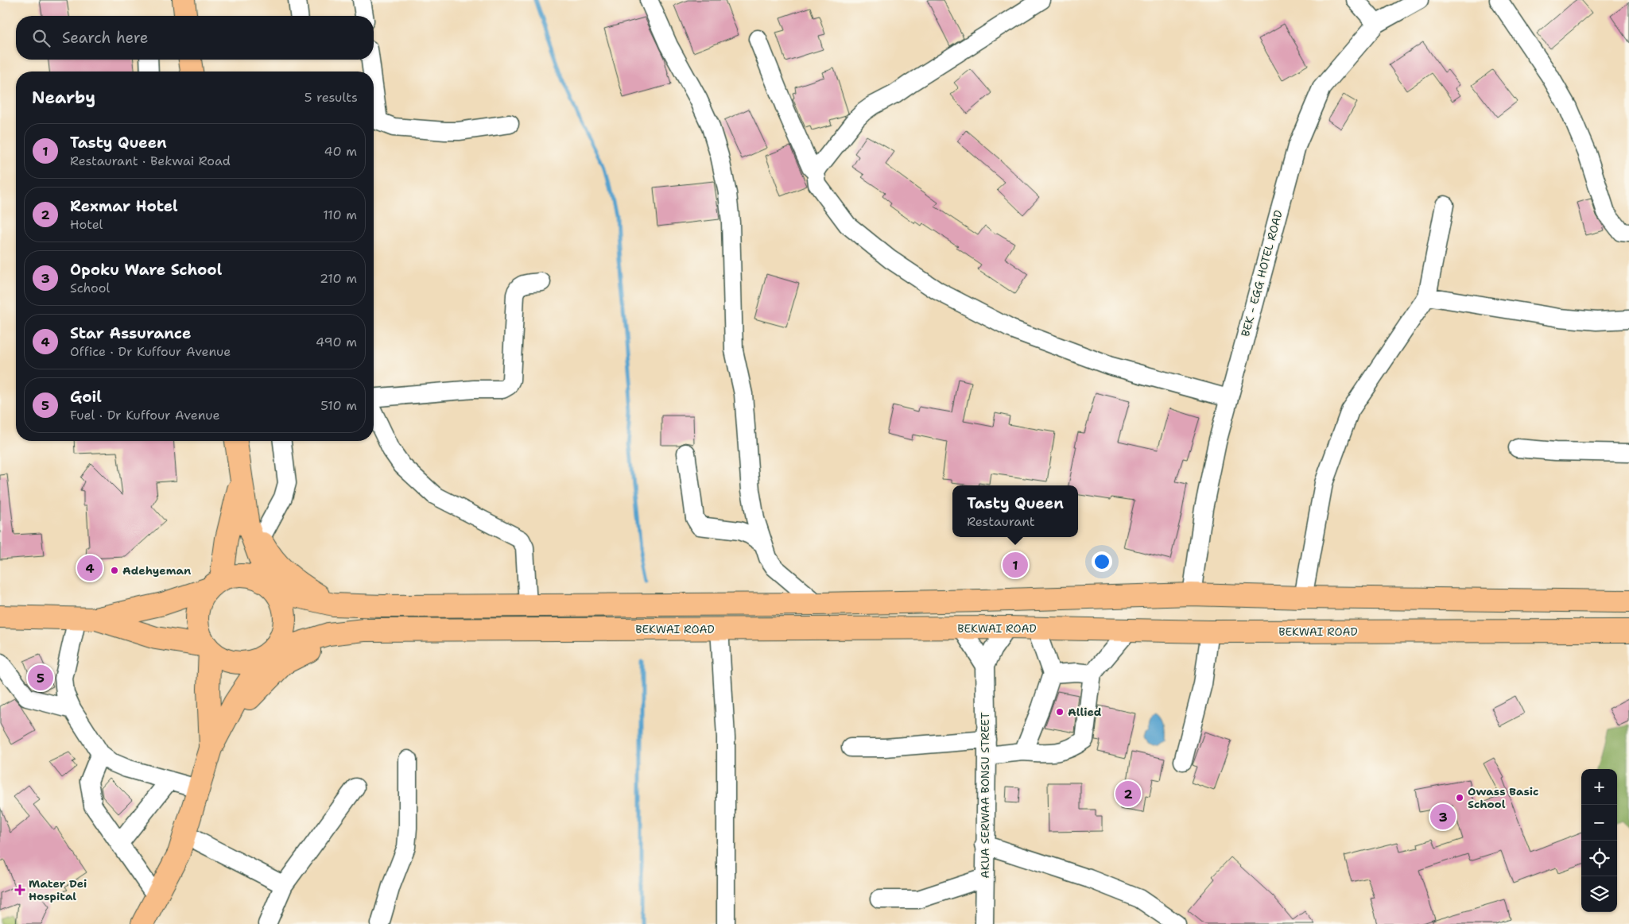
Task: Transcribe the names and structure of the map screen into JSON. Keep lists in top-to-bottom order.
{
  "streets": {
    "main road": ["BEKWAI ROAD"],
    "street": ["BEK - EGG HOTEL ROAD", "AKUA SERWAA BONSU STREET"]
  },
  "places": {
    "other": ["Adehyeman", "Allied", "Owass Basic School"],
    "health": ["Mater Dei Hospital"]
  },
  "page": {
    "search": "Search here",
    "heading": ["Nearby", "5 results"],
    "list": [
      {
        "mark": "1",
        "name": "Tasty Queen",
        "note": "Restaurant · Bekwai Road",
        "value": "40 m"
      },
      {
        "mark": "2",
        "name": "Rexmar Hotel",
        "note": "Hotel",
        "value": "110 m"
      },
      {
        "mark": "3",
        "name": "Opoku Ware School",
        "note": "School",
        "value": "210 m"
      },
      {
        "mark": "4",
        "name": "Star Assurance",
        "note": "Office · Dr Kuffour Avenue",
        "value": "490 m"
      },
      {
        "mark": "5",
        "name": "Goil",
        "note": "Fuel · Dr Kuffour Avenue",
        "value": "510 m"
      }
    ],
    "popup": ["Tasty Queen", "Restaurant"],
    "pins": [
      "1",
      "4",
      "5",
      "2",
      "3"
    ],
    "map_buttons": ["+", "−"]
  }
}
